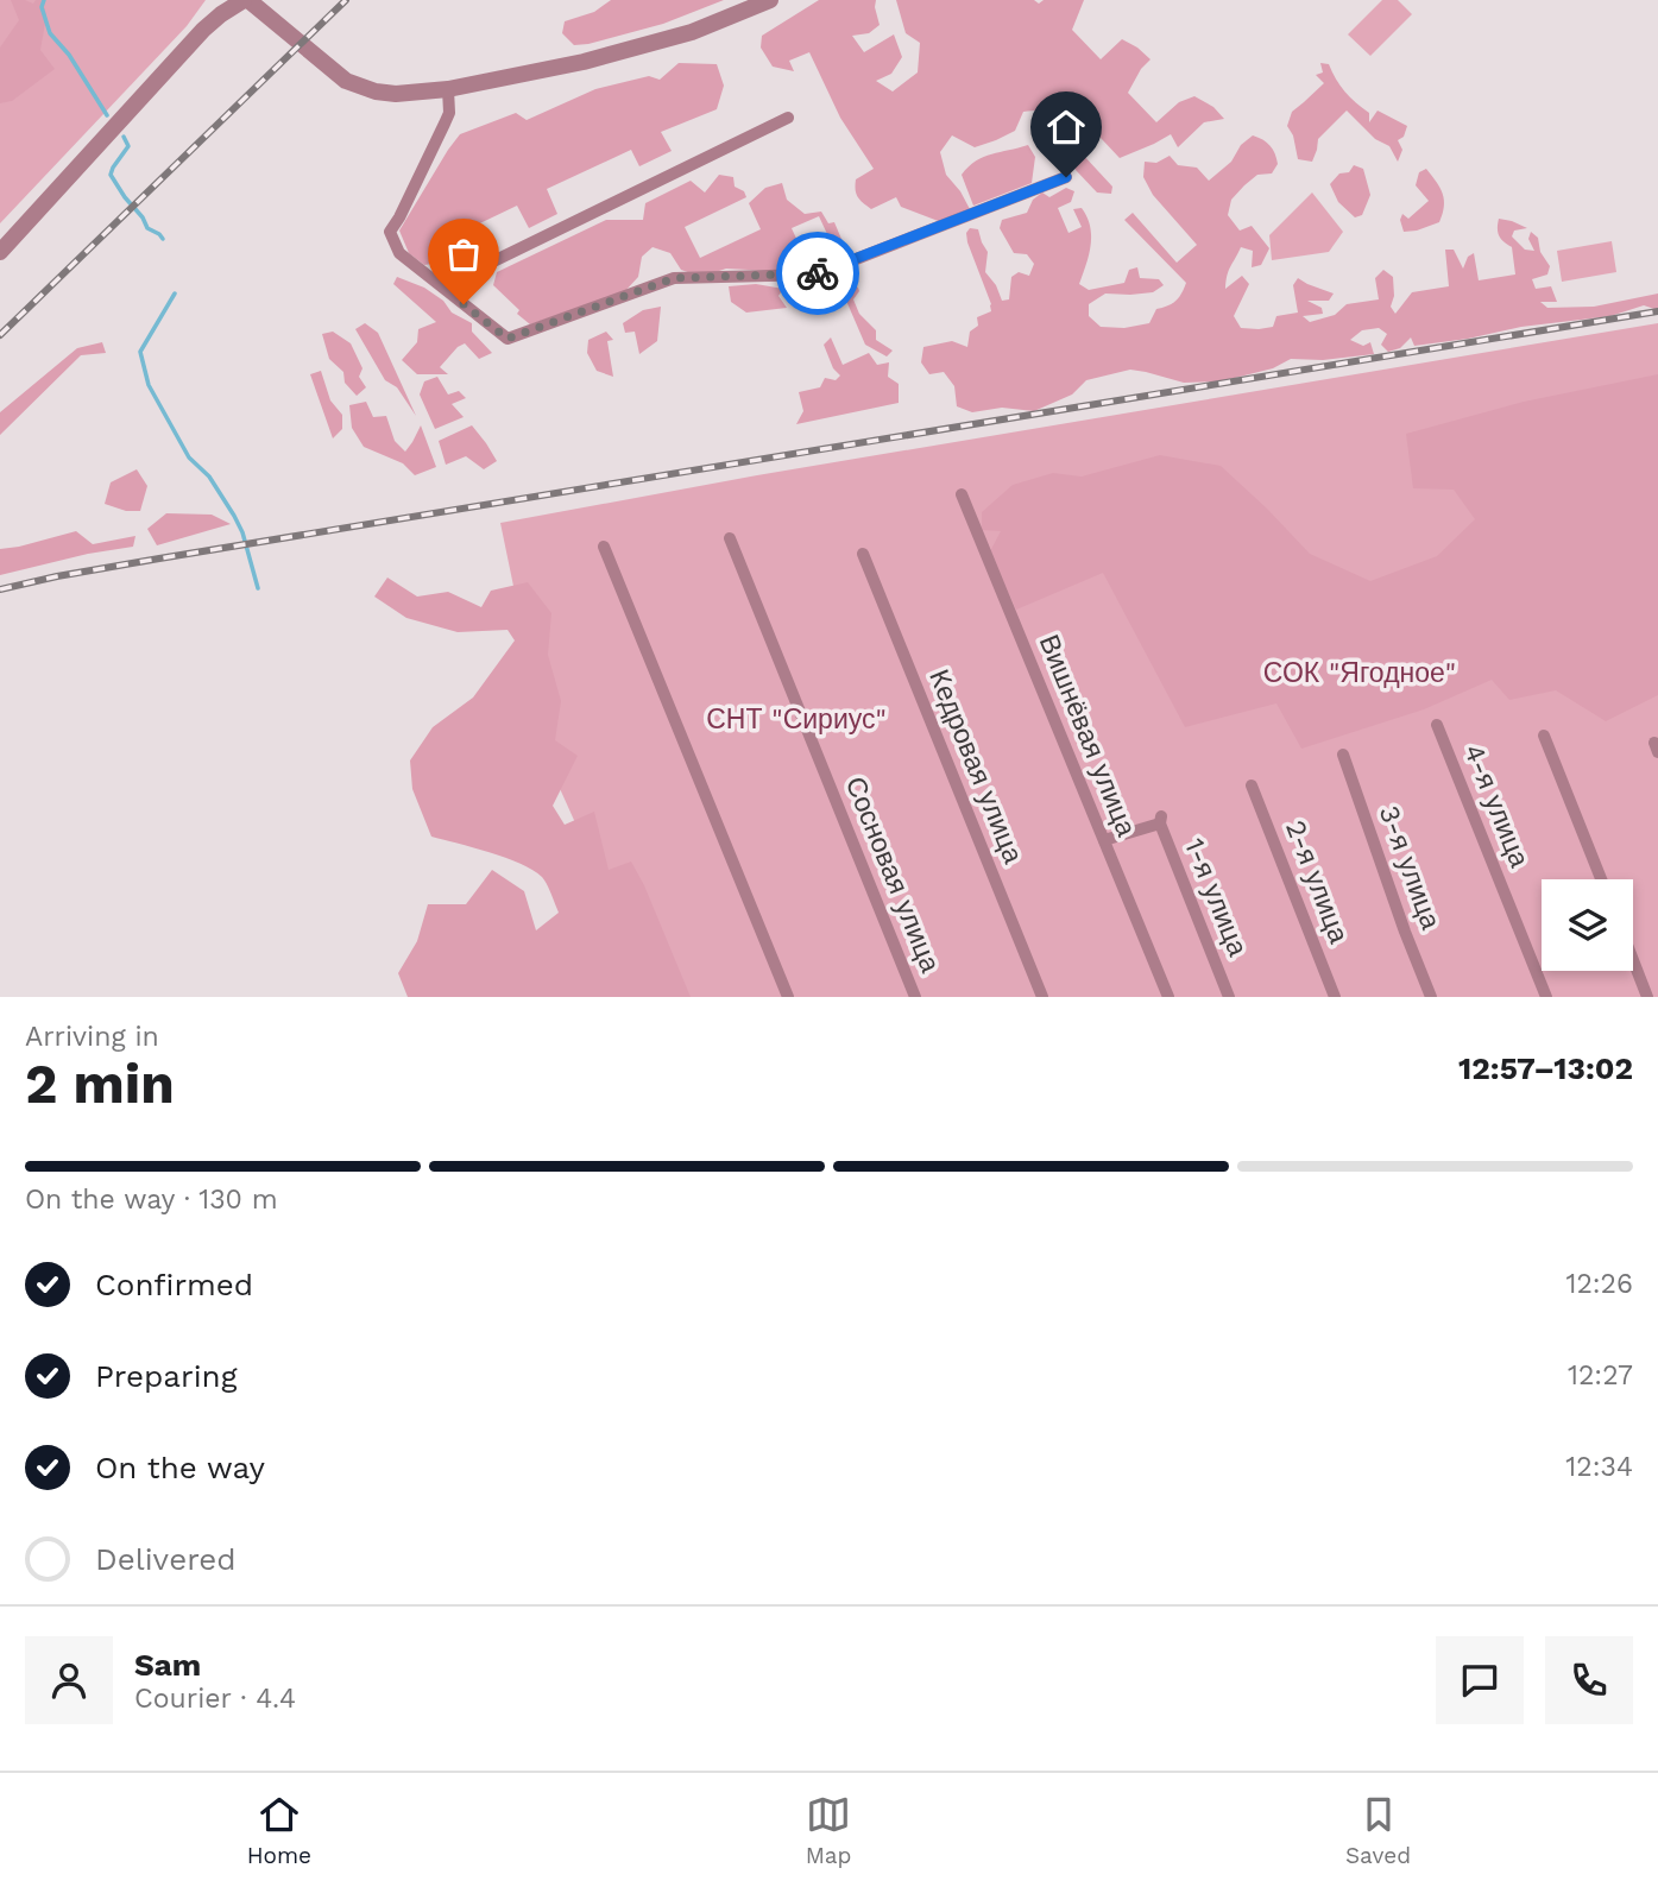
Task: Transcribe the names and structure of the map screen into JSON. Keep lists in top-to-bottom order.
{
  "streets": {
    "street": [
      "Вишнёвая улица",
      "Кедровая улица",
      "4-я улица",
      "3-я улица",
      "Сосновая улица",
      "2-я улица",
      "1-я улица"
    ]
  },
  "crossings": [
    ["Вишнёвая улица", "1-я улица"]
  ],
  "parks": ["СОК \"Ягодное\"", "СНТ \"Сириус\""],
  "page": {
    "heading": ["2 min", "Arriving in", "12:57–13:02"],
    "panel": ["Sam", "Courier · 4.4"],
    "bar": "On the way · 130 m",
    "list": [
      ["Confirmed", "12:26"],
      ["Preparing", "12:27"],
      ["On the way", "12:34"],
      "Delivered"
    ],
    "tabs": ["Home", "Map", "Saved"]
  }
}
